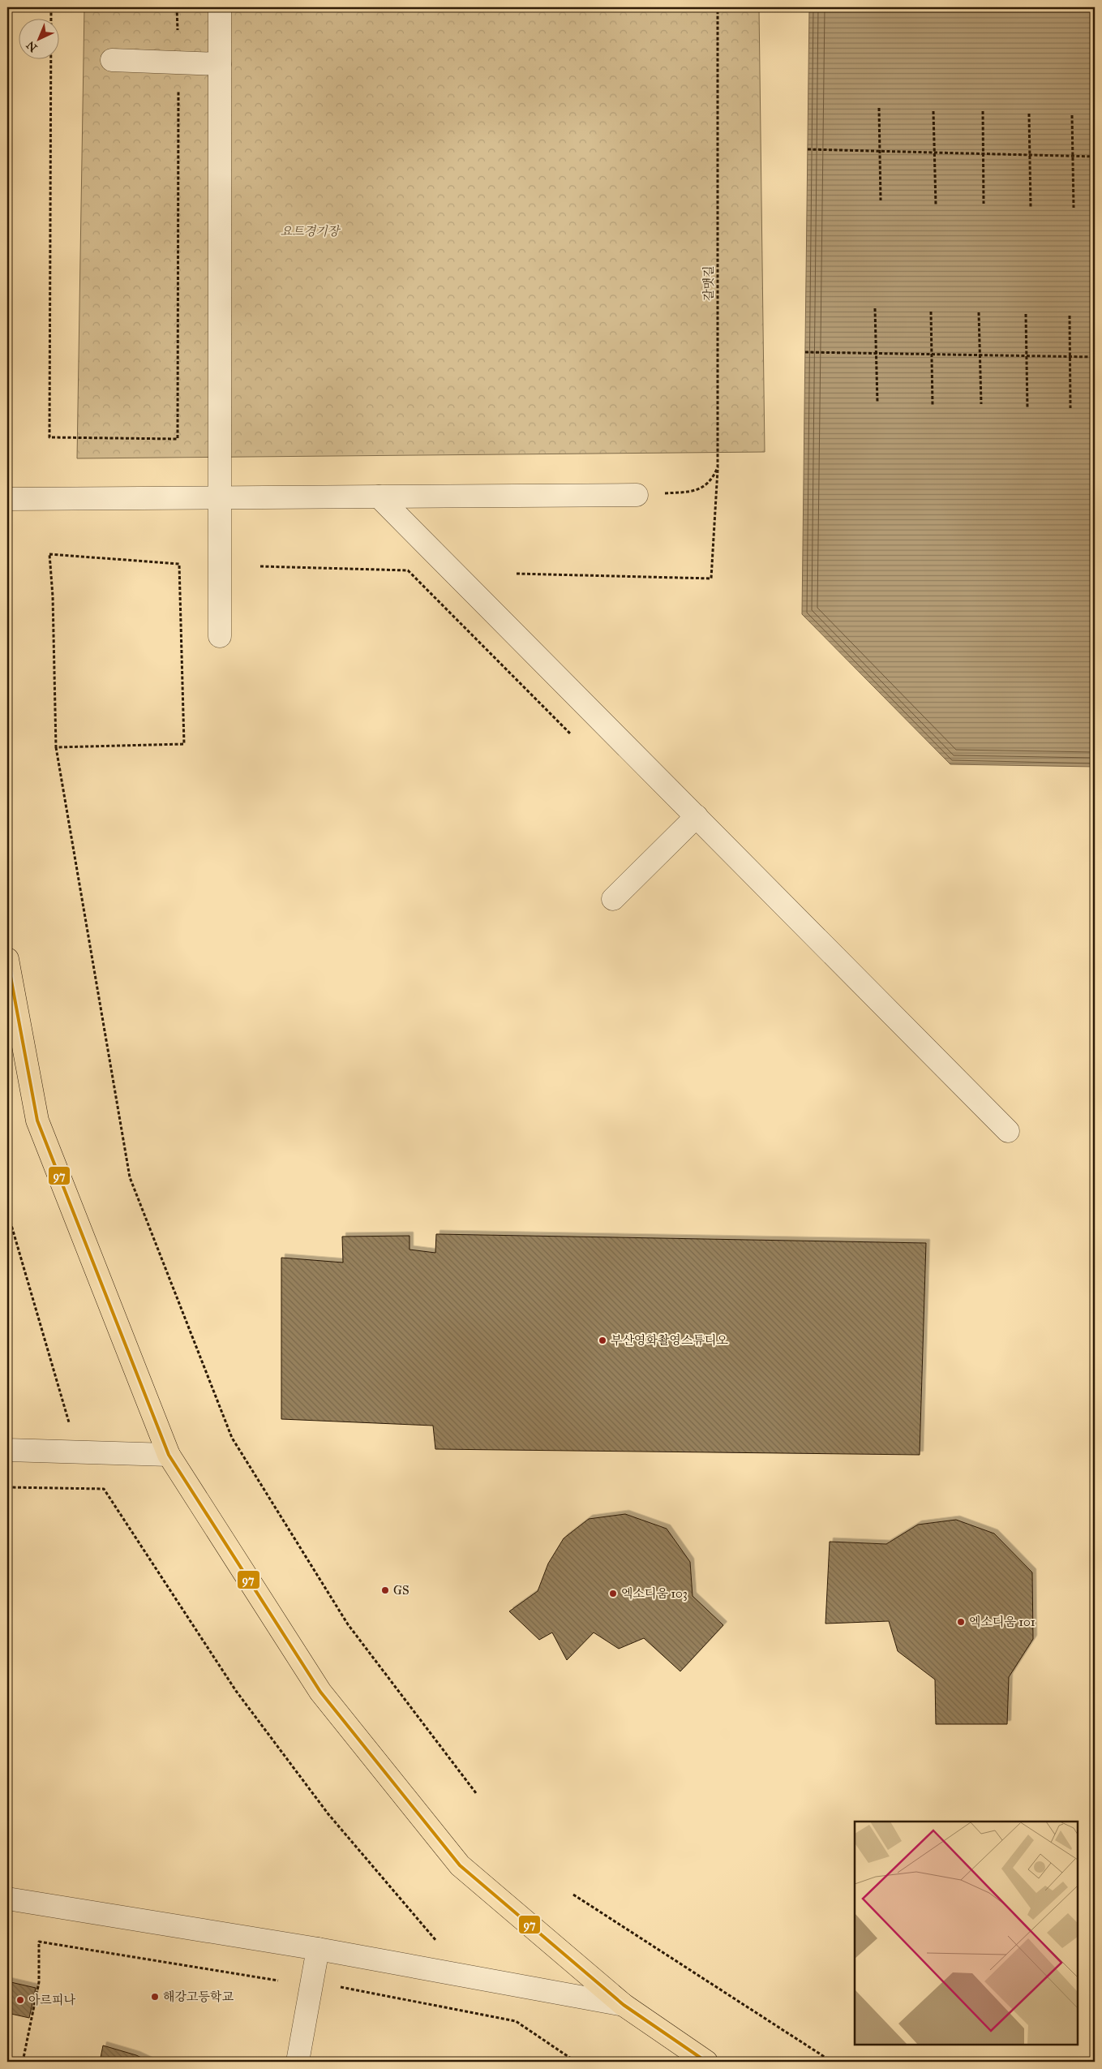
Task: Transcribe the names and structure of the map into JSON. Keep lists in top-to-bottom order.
{
  "streets": {
    "path": ["갈맷길"]
  },
  "parks": ["요트경기장"],
  "places": [
    "부산영화촬영스튜디오",
    "GS",
    "엑소디움 103",
    "엑소디움 101",
    "해강고등학교",
    "아르피나"
  ],
  "lines": ["transit line 97"],
  "north": "bottom left"
}
